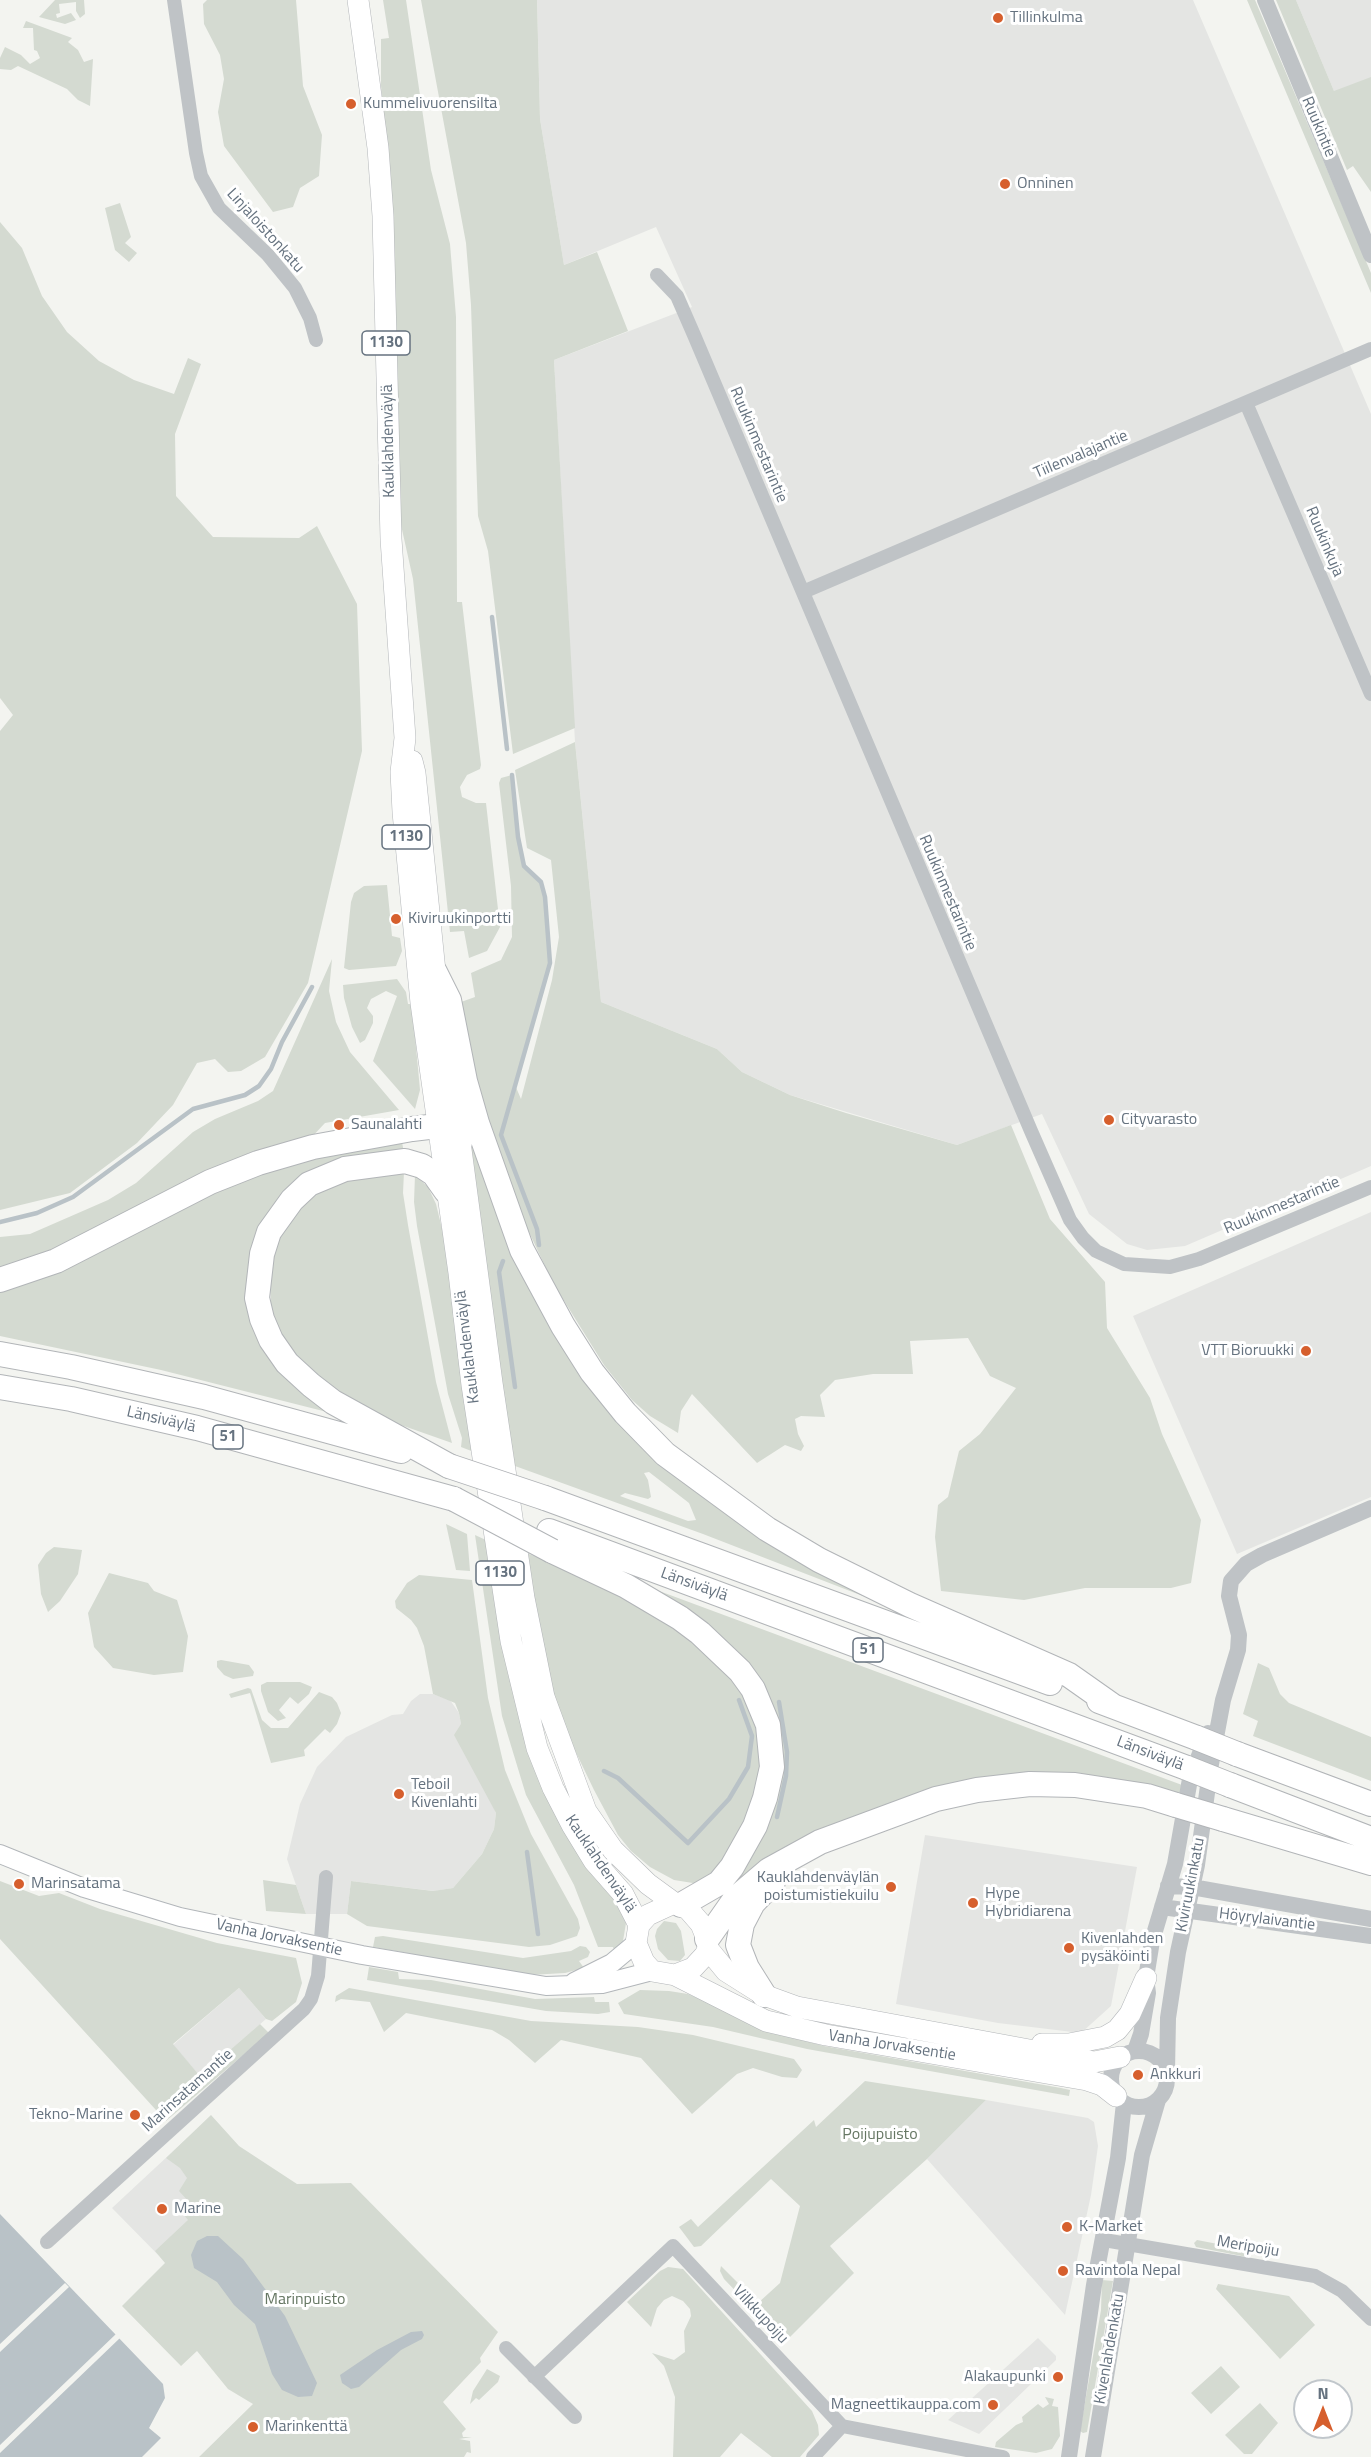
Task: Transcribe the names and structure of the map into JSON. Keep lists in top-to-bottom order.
{
  "streets": {
    "highway": ["Länsiväylä", "51"],
    "main road": ["1130", "Kauklahdenväylä", "Vanha Jorvaksentie"],
    "street": [
      "Ruukintie",
      "Linjaloistonkatu",
      "Ruukinmestarintie",
      "Tiilenvalajantie",
      "Ruukinkuja",
      "Kiviruukinkatu",
      "Höyrylaivantie",
      "Marinsatamantie",
      "Meripoiju",
      "Vilkkupoiju",
      "Kivenlahdenkatu"
    ]
  },
  "crossings": [
    ["1130", "Kauklahdenväylä"],
    ["1130", "Vanha Jorvaksentie"],
    ["Kauklahdenväylä", "Vanha Jorvaksentie"],
    ["Ruukinmestarintie", "Tiilenvalajantie"],
    ["Tiilenvalajantie", "Ruukinkuja"],
    ["Kiviruukinkatu", "Höyrylaivantie"],
    ["Kiviruukinkatu", "Vanha Jorvaksentie"],
    ["Kiviruukinkatu", "Kivenlahdenkatu"],
    ["Vanha Jorvaksentie", "Marinsatamantie"],
    ["Vanha Jorvaksentie", "Kivenlahdenkatu"],
    ["Meripoiju", "Kivenlahdenkatu"]
  ],
  "parks": ["Poijupuisto", "Marinpuisto"],
  "places": [
    "Tillinkulma",
    "Kummelivuorensilta",
    "Onninen",
    "Kiviruukinportti",
    "Cityvarasto",
    "Saunalahti",
    "VTT Bioruukki",
    "Teboil Kivenlahti",
    "Marinsatama",
    "Kauklahdenväylän poistumistiekuilu",
    "Hype Hybridiarena",
    "Kivenlahden pysäköinti",
    "Ankkuri",
    "Tekno-Marine",
    "Marine",
    "K-Market",
    "Ravintola Nepal",
    "Alakaupunki",
    "Magneettikauppa.com",
    "Marinkenttä"
  ],
  "north": "top"
}
